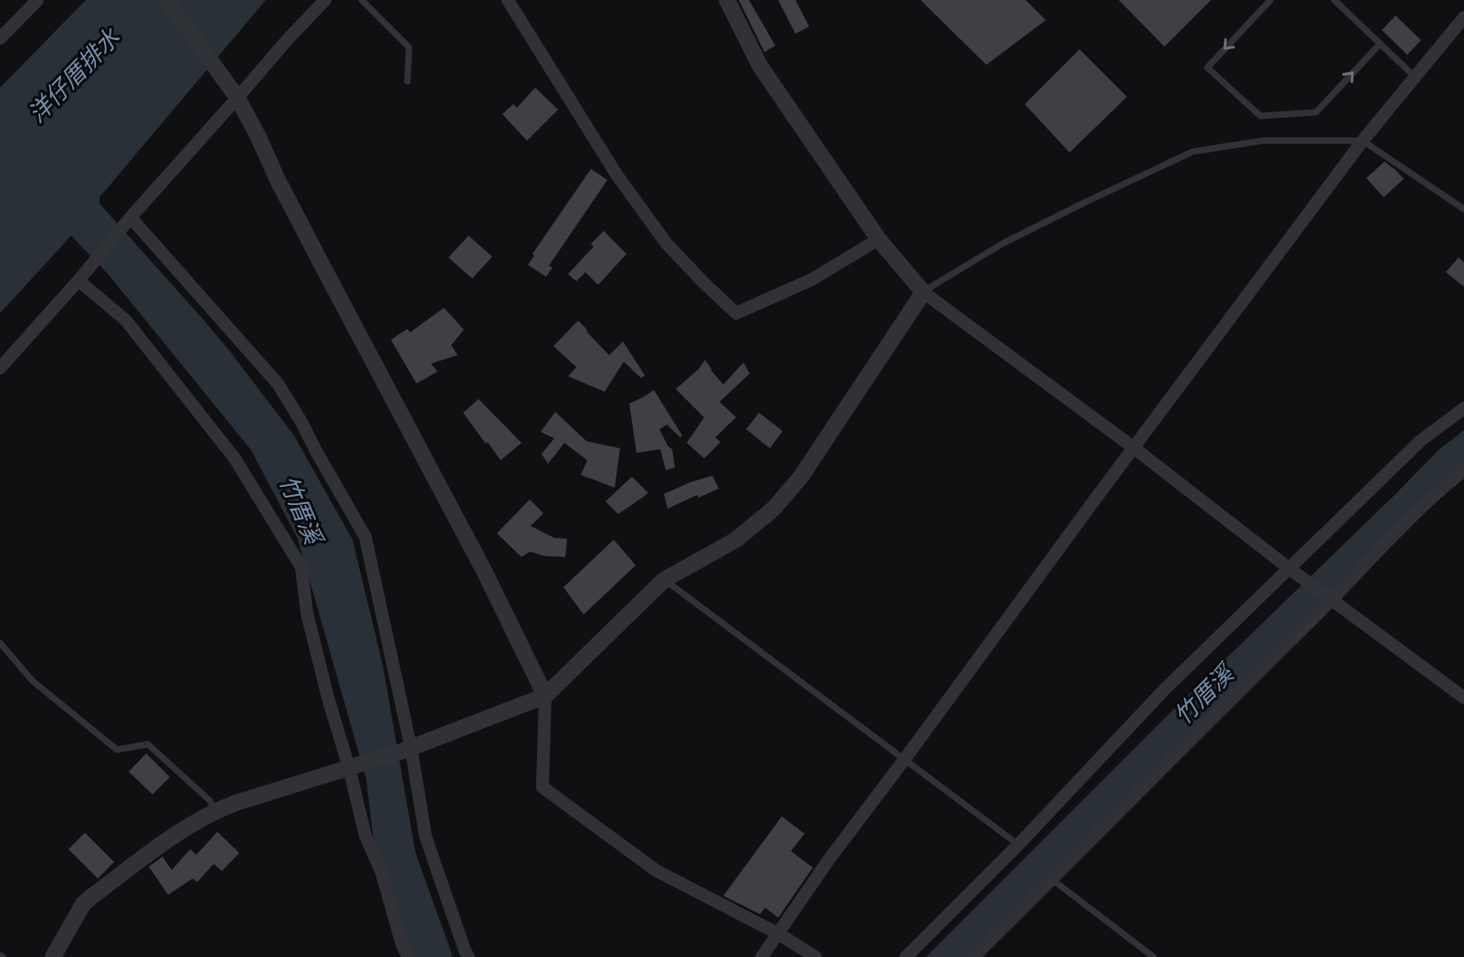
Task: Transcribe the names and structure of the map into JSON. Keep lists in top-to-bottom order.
{
  "water": ["洋仔厝排水", "竹厝溪"]
}
